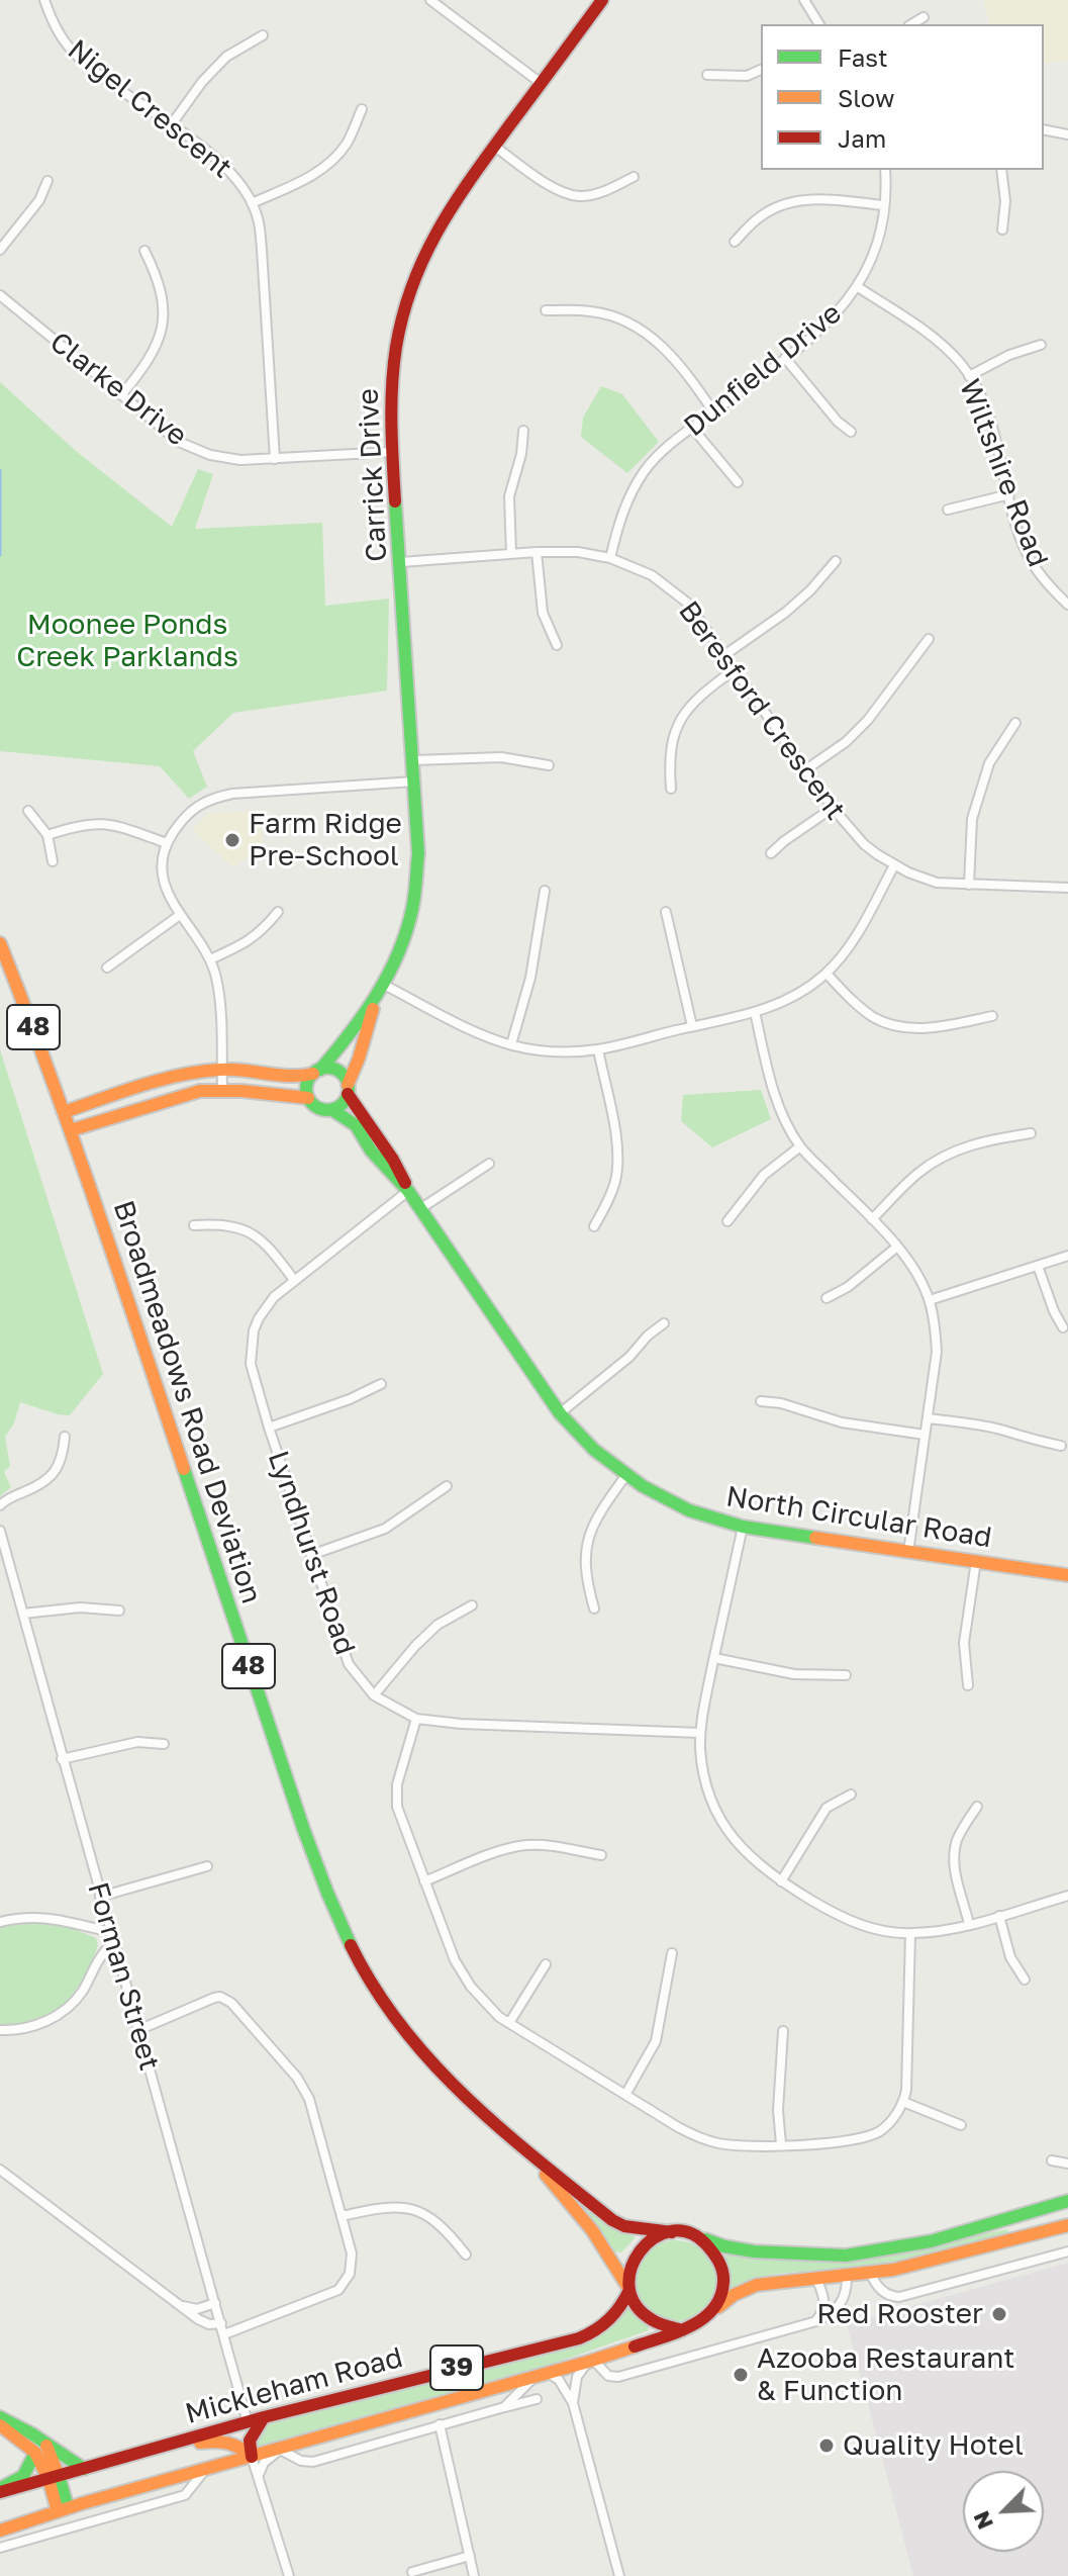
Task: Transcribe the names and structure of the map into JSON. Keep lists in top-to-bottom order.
{
  "streets": {
    "main road": [
      "Carrick Drive",
      "48",
      "Broadmeadows Road Deviation",
      "North Circular Road",
      "39",
      "Mickleham Road"
    ],
    "street": [
      "Nigel Crescent",
      "Dunfield Drive",
      "Clarke Drive",
      "Wiltshire Road",
      "Beresford Crescent",
      "Lyndhurst Road",
      "Forman Street"
    ]
  },
  "crossings": [
    ["Nigel Crescent", "Clarke Drive"],
    ["Dunfield Drive", "Wiltshire Road"],
    ["Dunfield Drive", "Beresford Crescent"],
    ["Clarke Drive", "Carrick Drive"],
    ["Carrick Drive", "Beresford Crescent"],
    ["Carrick Drive", "North Circular Road"],
    ["Broadmeadows Road Deviation", "39"],
    ["Broadmeadows Road Deviation", "Mickleham Road"],
    ["North Circular Road", "Lyndhurst Road"],
    ["Forman Street", "Mickleham Road"],
    ["39", "Mickleham Road"]
  ],
  "parks": ["Moonee Ponds Creek Parklands"],
  "places": [
    "Farm Ridge Pre-School",
    "Red Rooster",
    "Azooba Restaurant & Function",
    "Quality Hotel"
  ],
  "legend": ["Fast", "Slow", "Jam"],
  "north": "bottom left"
}
